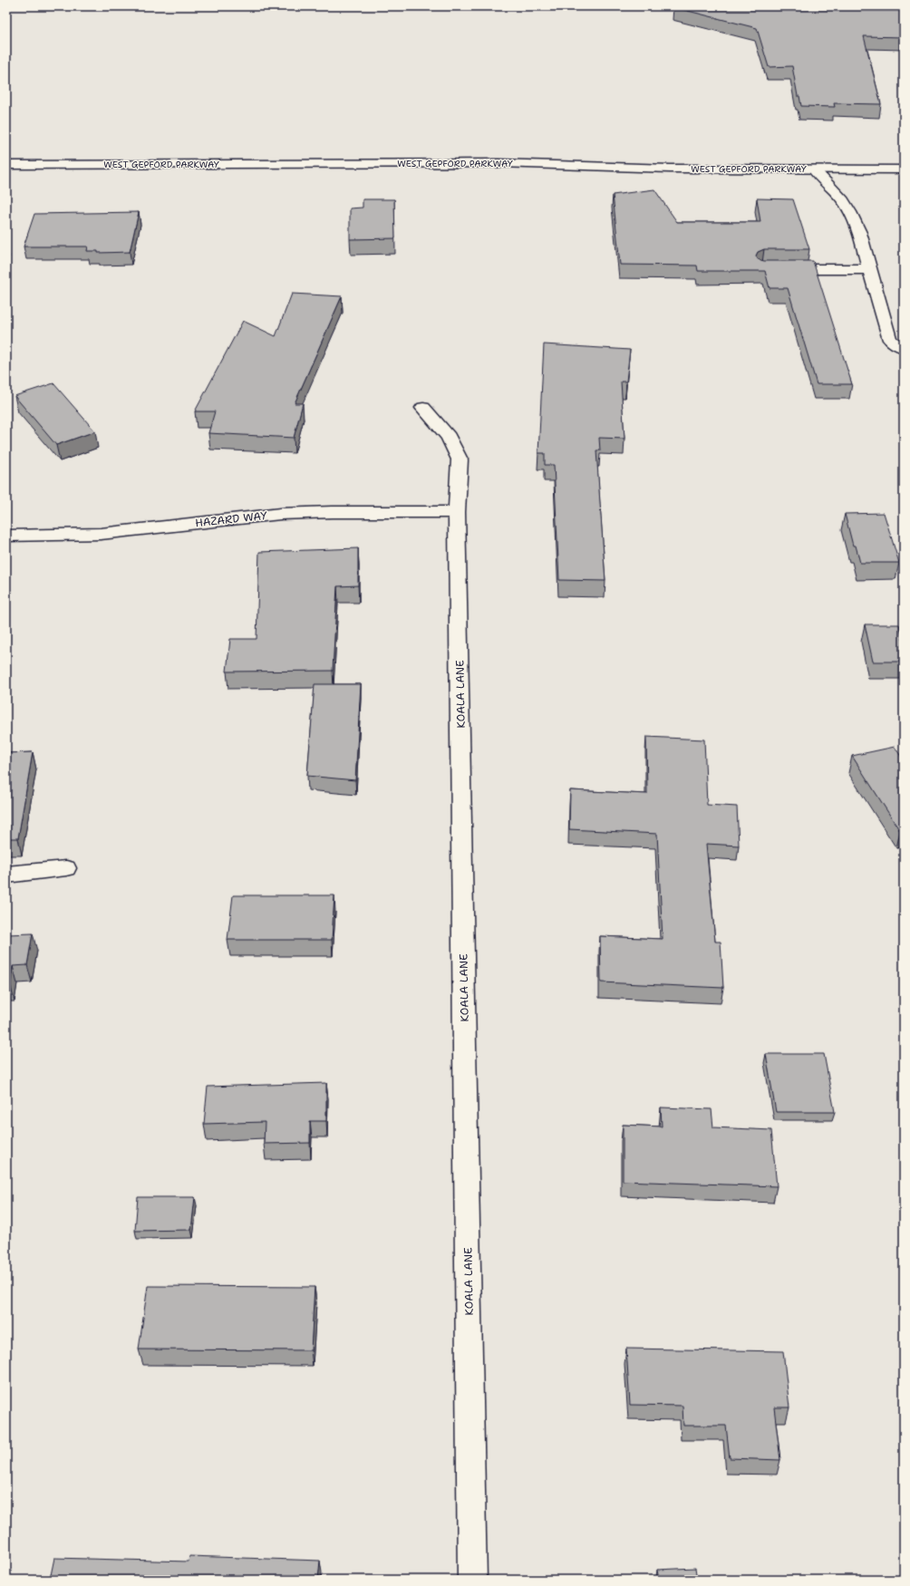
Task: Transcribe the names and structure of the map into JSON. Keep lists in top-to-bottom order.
{
  "streets": {
    "street": ["WEST GEPFORD PARKWAY", "HAZARD WAY", "KOALA LANE"]
  },
  "crossings": [
    ["HAZARD WAY", "KOALA LANE"]
  ]
}
